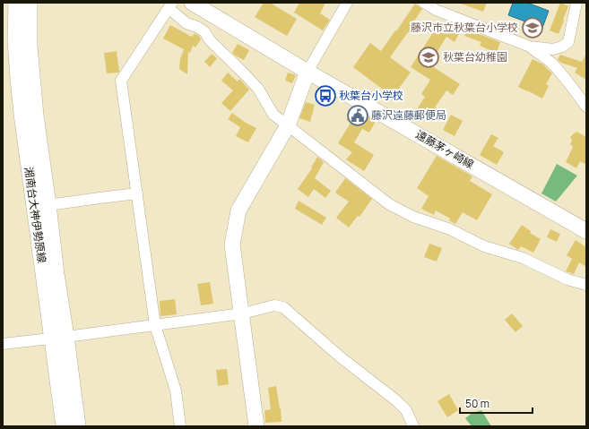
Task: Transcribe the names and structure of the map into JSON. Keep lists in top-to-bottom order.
{
  "streets": {
    "street": ["遠藤茅ヶ崎線", "湘南台大神伊勢原線"]
  },
  "places": {
    "school or university": ["藤沢市立秋葉台小学校", "秋葉台幼稚園"],
    "bus stop": ["秋葉台小学校"],
    "public building": ["藤沢遠藤郵便局"]
  },
  "scale_bar": "50 m"
}
